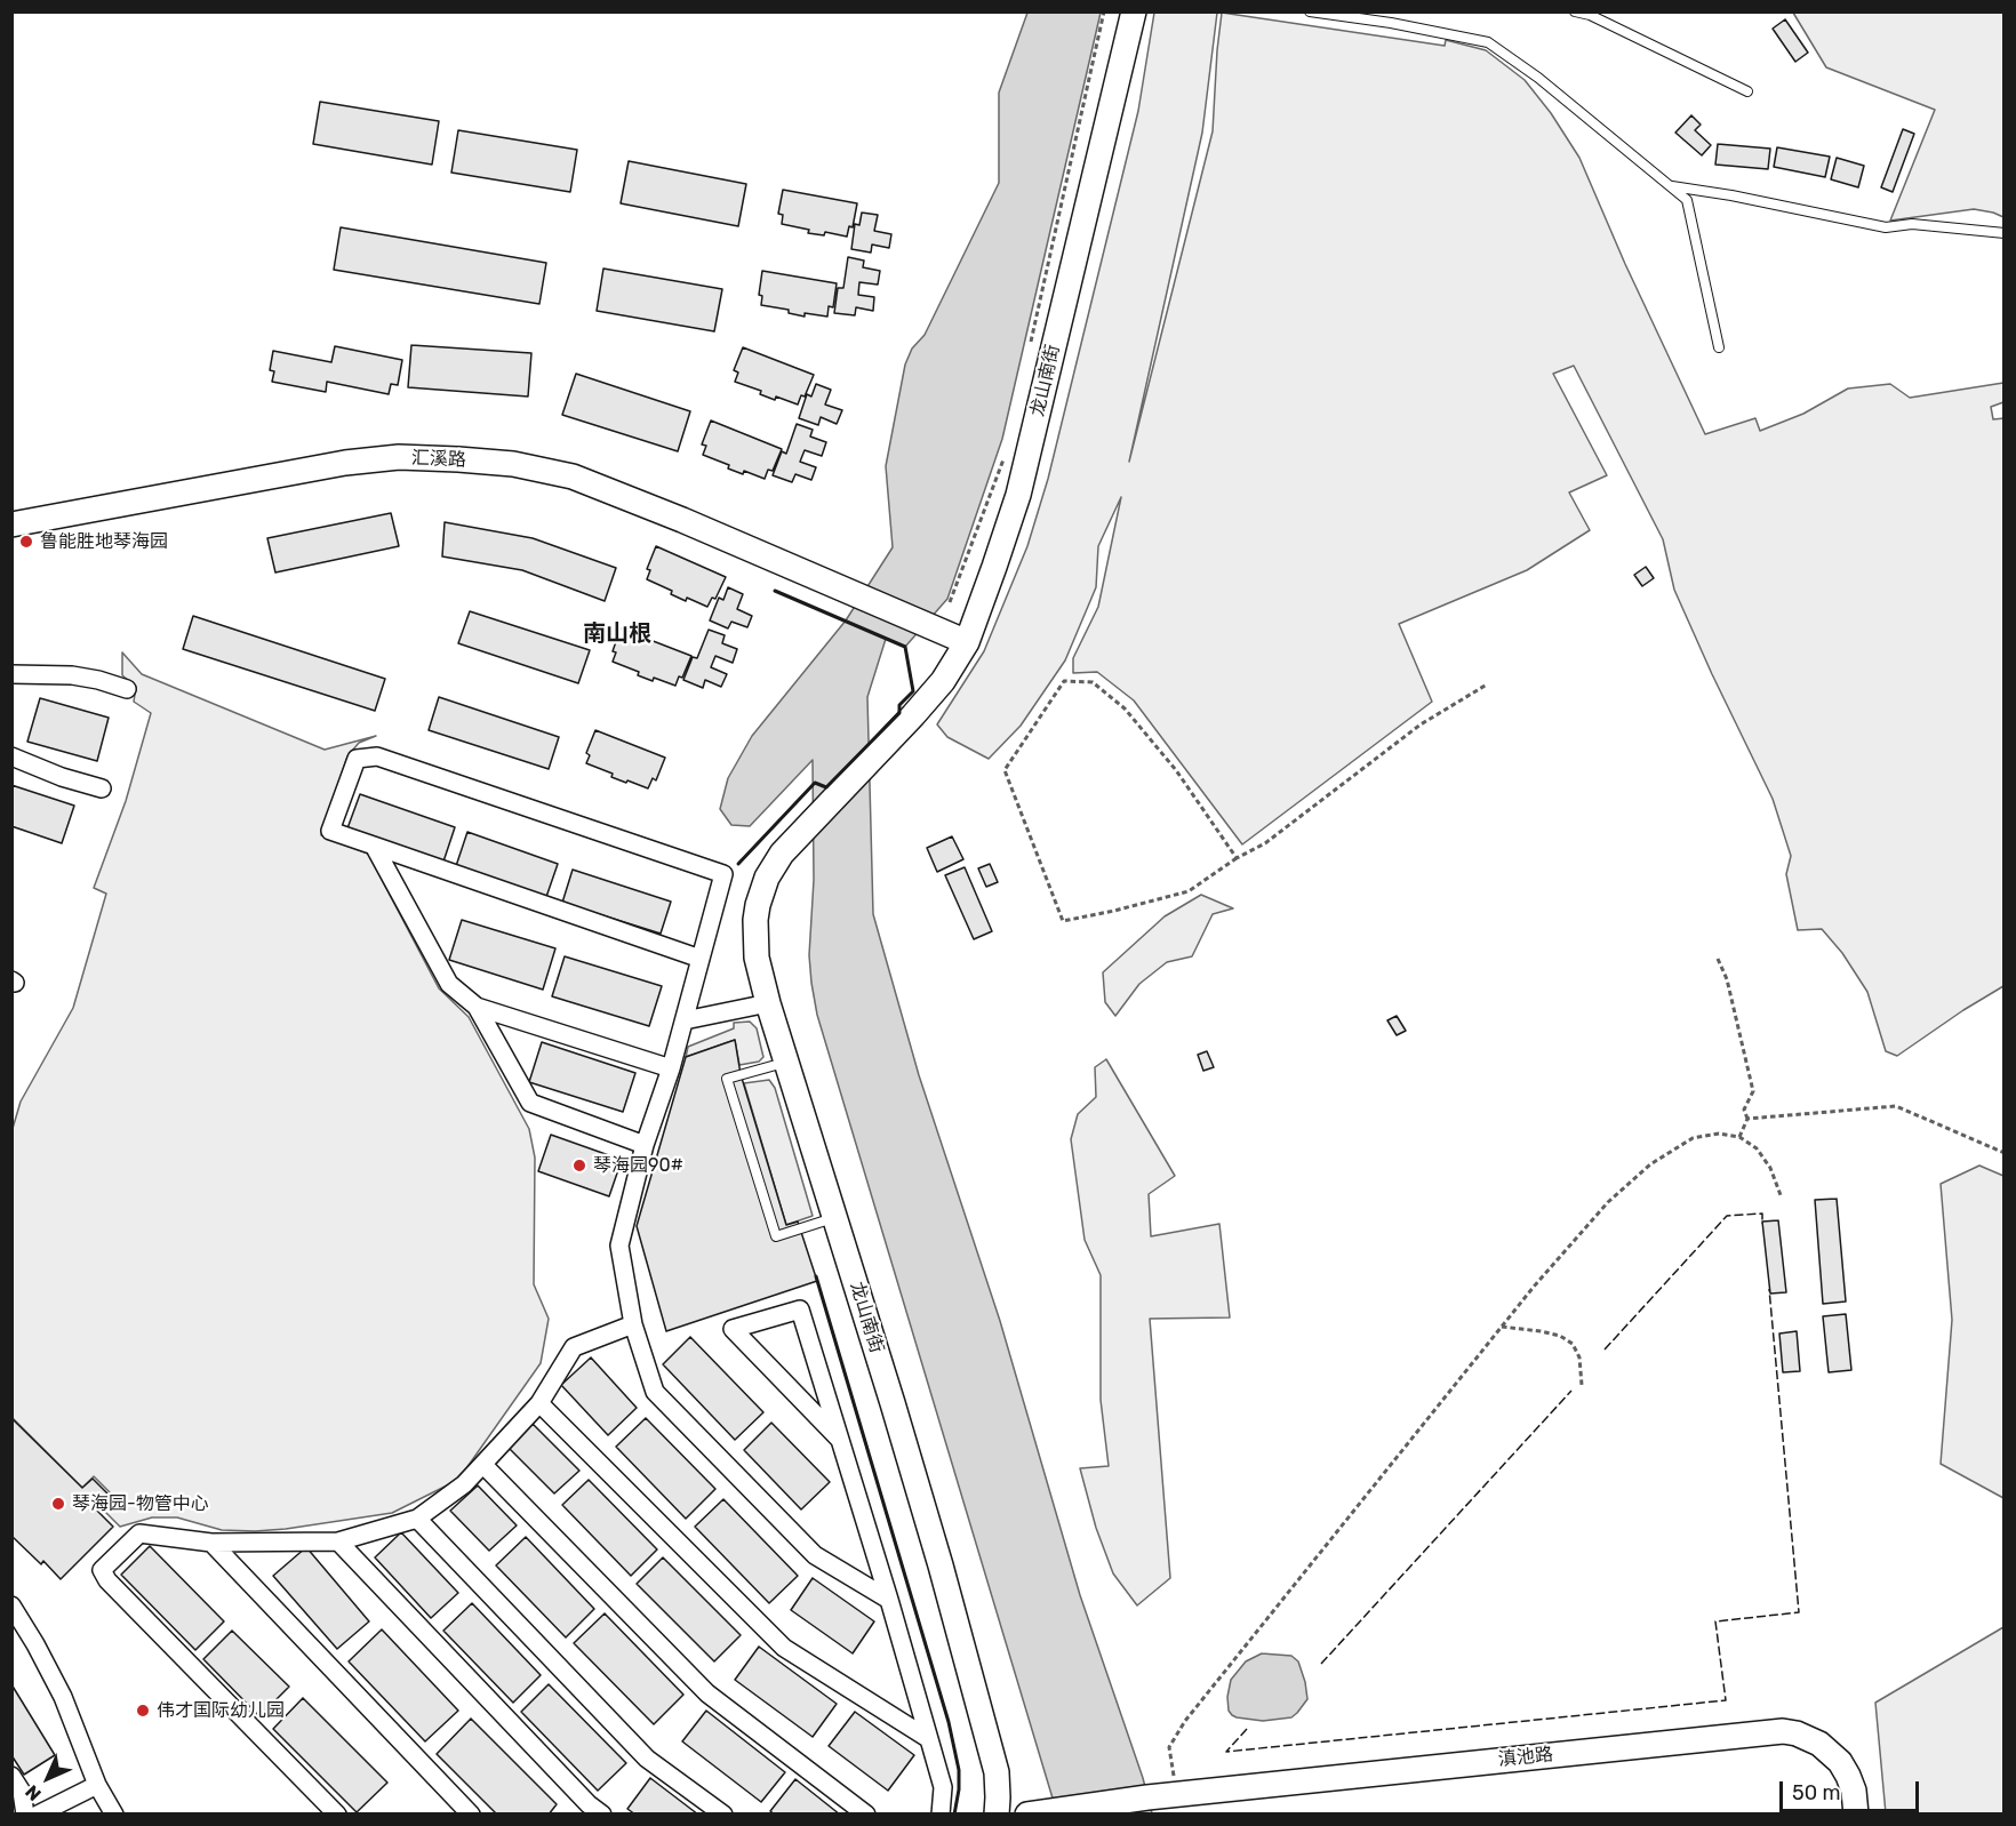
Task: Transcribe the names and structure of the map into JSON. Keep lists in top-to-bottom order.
{
  "streets": {
    "street": ["龙山南街", "汇溪路", "滇池路"]
  },
  "crossings": [
    ["龙山南街", "汇溪路"]
  ],
  "districts": ["南山根"],
  "places": [
    "鲁能胜地琴海园",
    "琴海园90#",
    "琴海园-物管中心",
    "伟才国际幼儿园"
  ],
  "scale_bar": "50 m",
  "north": "bottom left"
}
